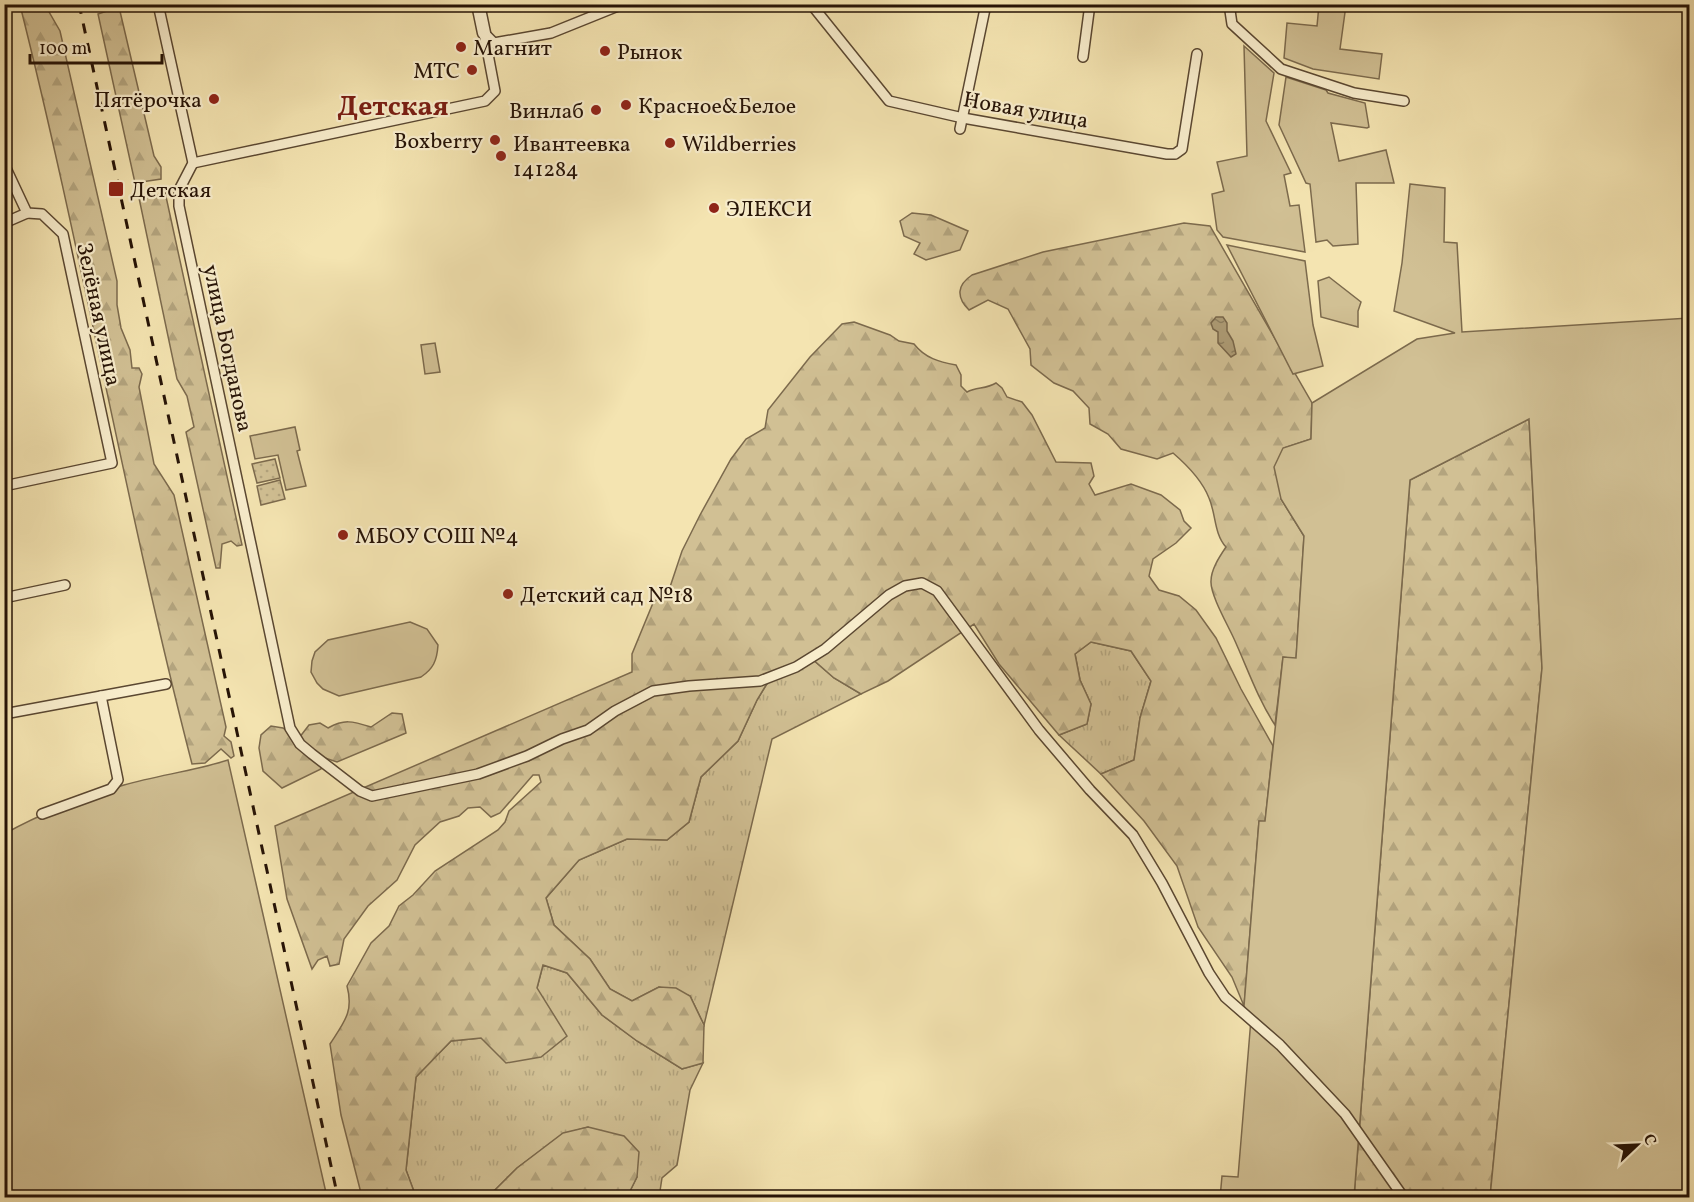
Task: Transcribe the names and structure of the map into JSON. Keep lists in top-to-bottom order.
{
  "streets": {
    "street": ["Новая улица", "Зелёная улица", "улица Богданова"]
  },
  "districts": ["Детская"],
  "places": {
    "other": [
      "Магнит",
      "Рынок",
      "МТС",
      "Пятёрочка",
      "Красное&Белое",
      "Винлаб",
      "Boxberry",
      "Wildberries",
      "Ивантеевка 141284",
      "ЭЛЕКСИ",
      "МБОУ СОШ №4",
      "Детский сад №18"
    ],
    "transit": ["Детская"]
  },
  "scale_bar": "100 m",
  "north": "top right"
}
